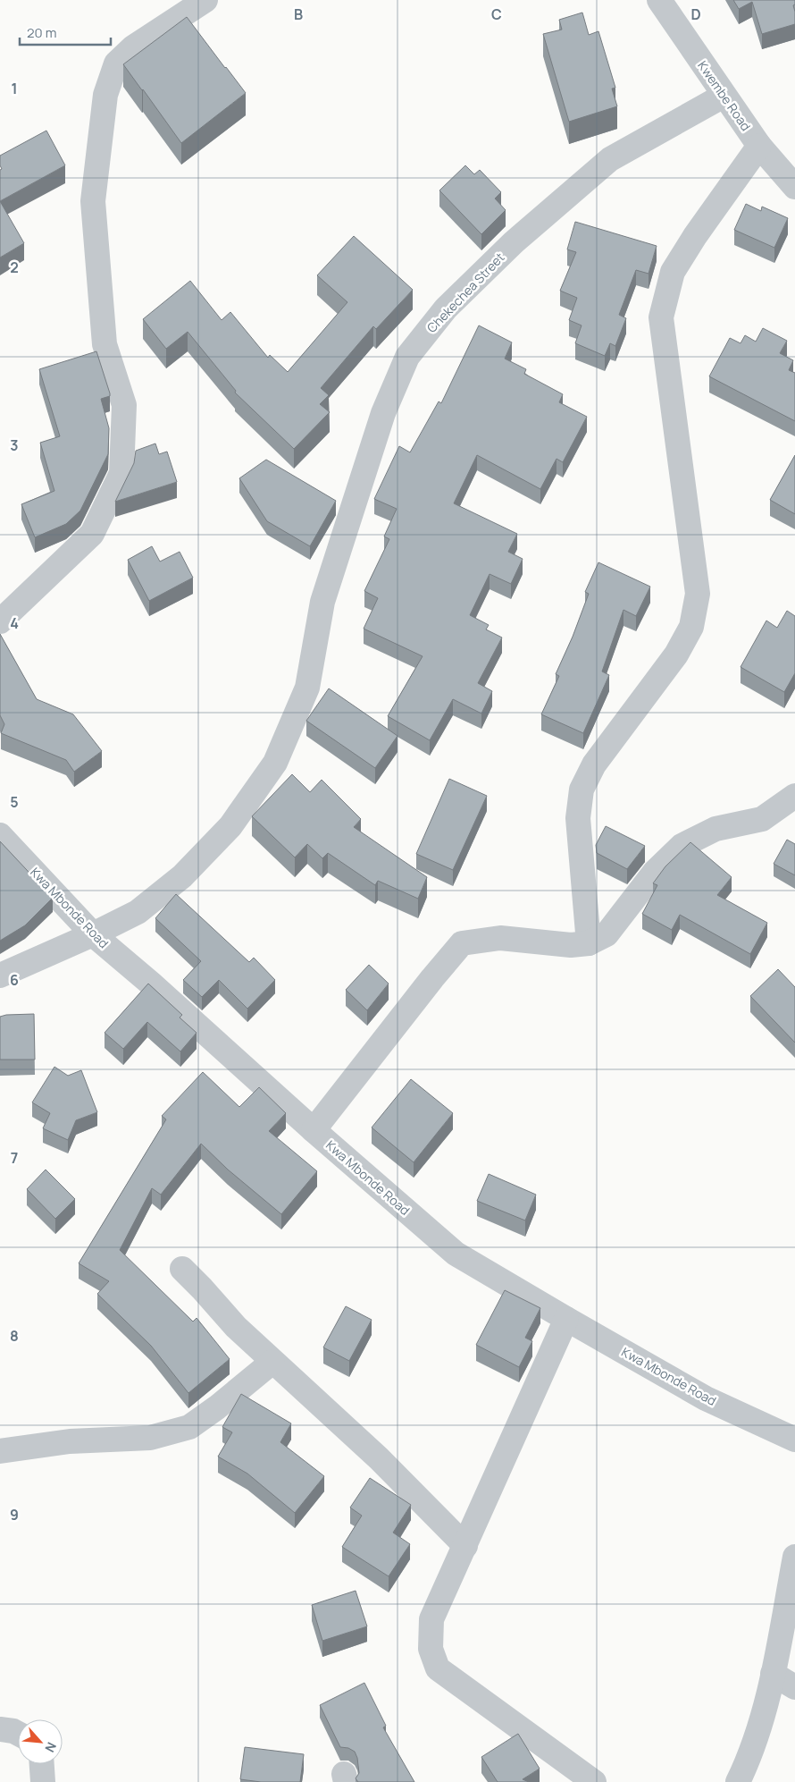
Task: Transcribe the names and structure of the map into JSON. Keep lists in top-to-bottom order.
{
  "streets": {
    "street": ["Kwembe Road", "Chekechea Street", "Kwa Mbonde Road"]
  },
  "crossings": [
    ["Kwembe Road", "Chekechea Street"],
    ["Chekechea Street", "Kwa Mbonde Road"]
  ],
  "scale_bar": "20 m",
  "north": "bottom right",
  "grid": {
    "columns": ["B", "C", "D"],
    "rows": [
      "1",
      "2",
      "3",
      "4",
      "5",
      "6",
      "7",
      "8",
      "9"
    ]
  }
}
